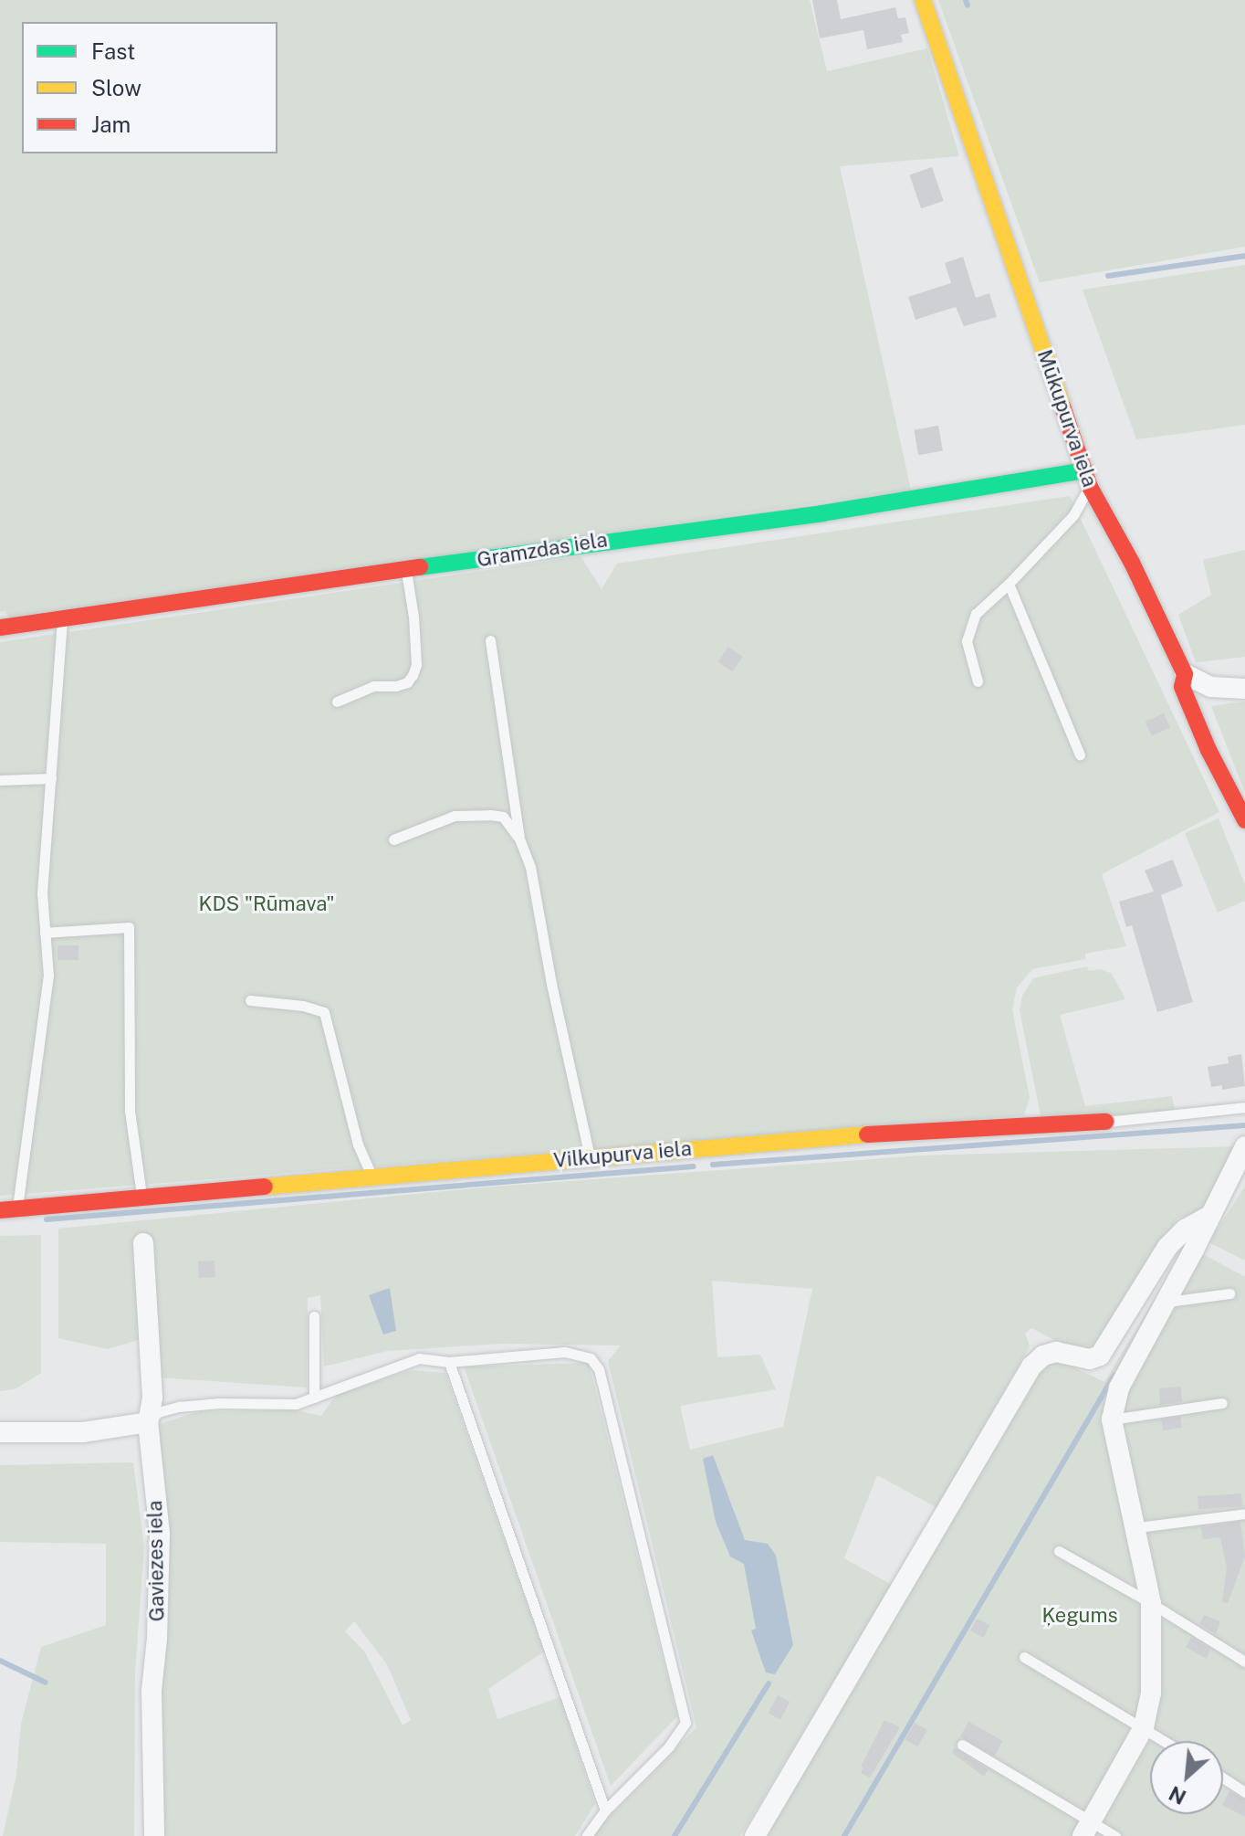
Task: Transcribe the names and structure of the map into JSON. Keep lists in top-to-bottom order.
{
  "streets": {
    "street": [
      "Mūkupurva iela",
      "Gramzdas iela",
      "Vilkupurva iela",
      "Gaviezes iela"
    ]
  },
  "crossings": [
    ["Mūkupurva iela", "Gramzdas iela"]
  ],
  "parks": ["KDS \"Rūmava\"", "Ķegums"],
  "legend": ["Fast", "Slow", "Jam"],
  "north": "bottom left"
}
